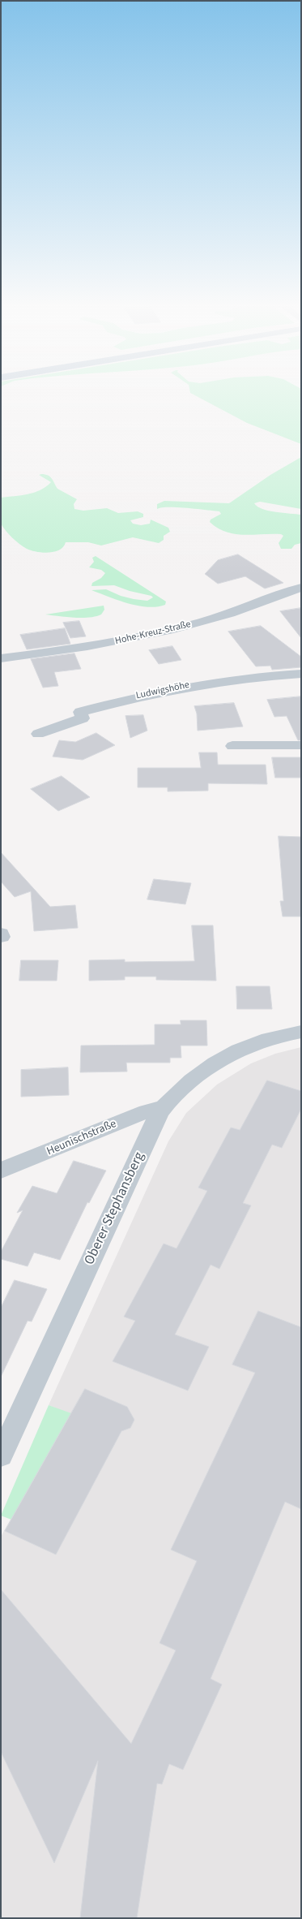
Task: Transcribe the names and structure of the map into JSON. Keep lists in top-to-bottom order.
{
  "streets": {
    "street": [
      "Hohe-Kreuz-Straße",
      "Ludwigshöhe",
      "Heunischstraße",
      "Oberer Stephansberg"
    ]
  },
  "crossings": [
    ["Heunischstraße", "Oberer Stephansberg"]
  ]
}
